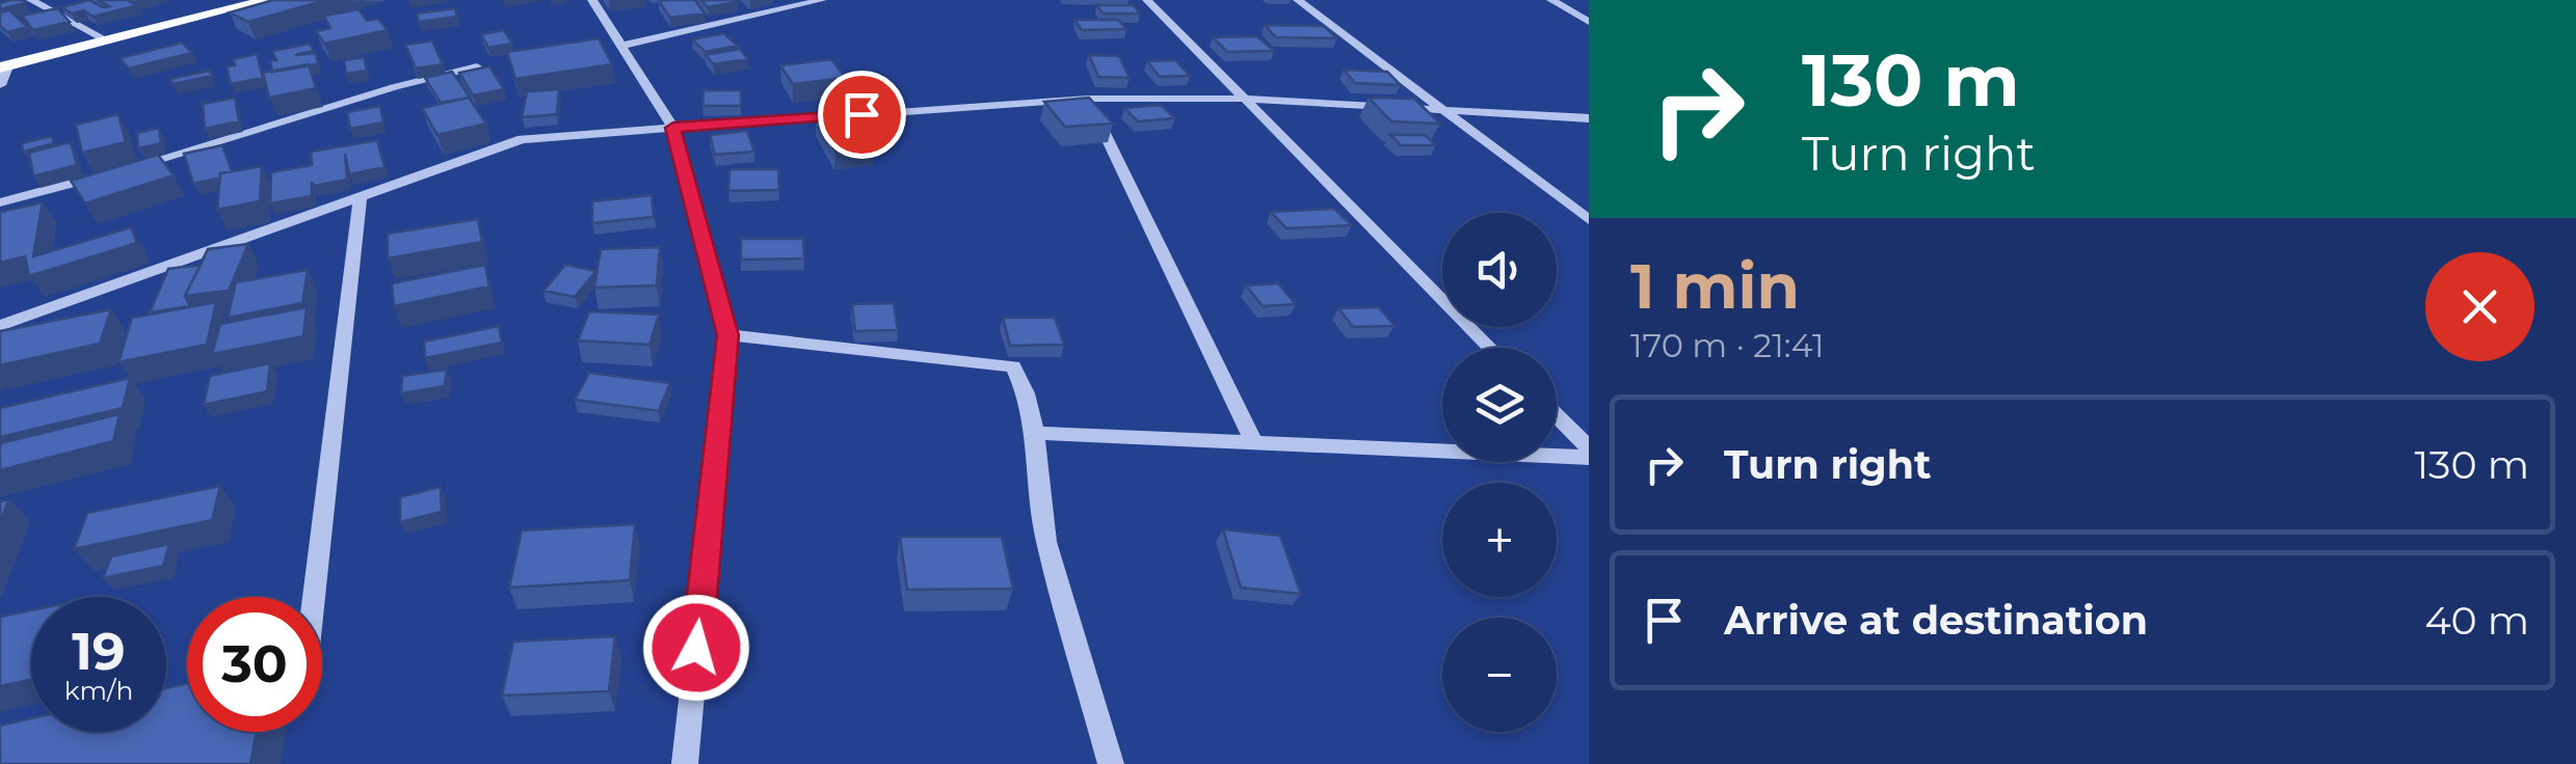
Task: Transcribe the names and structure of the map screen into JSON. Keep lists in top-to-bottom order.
{
  "page": {
    "turn": ["130 m", "Turn right"],
    "map_buttons": ["+", "−"],
    "heading": ["1 min", "170 m · 21:41"],
    "list": [
      {
        "name": "Turn right",
        "value": "130 m"
      },
      {
        "name": "Arrive at destination",
        "value": "40 m"
      }
    ],
    "speed": "19 km/h",
    "limit": "30"
  }
}
